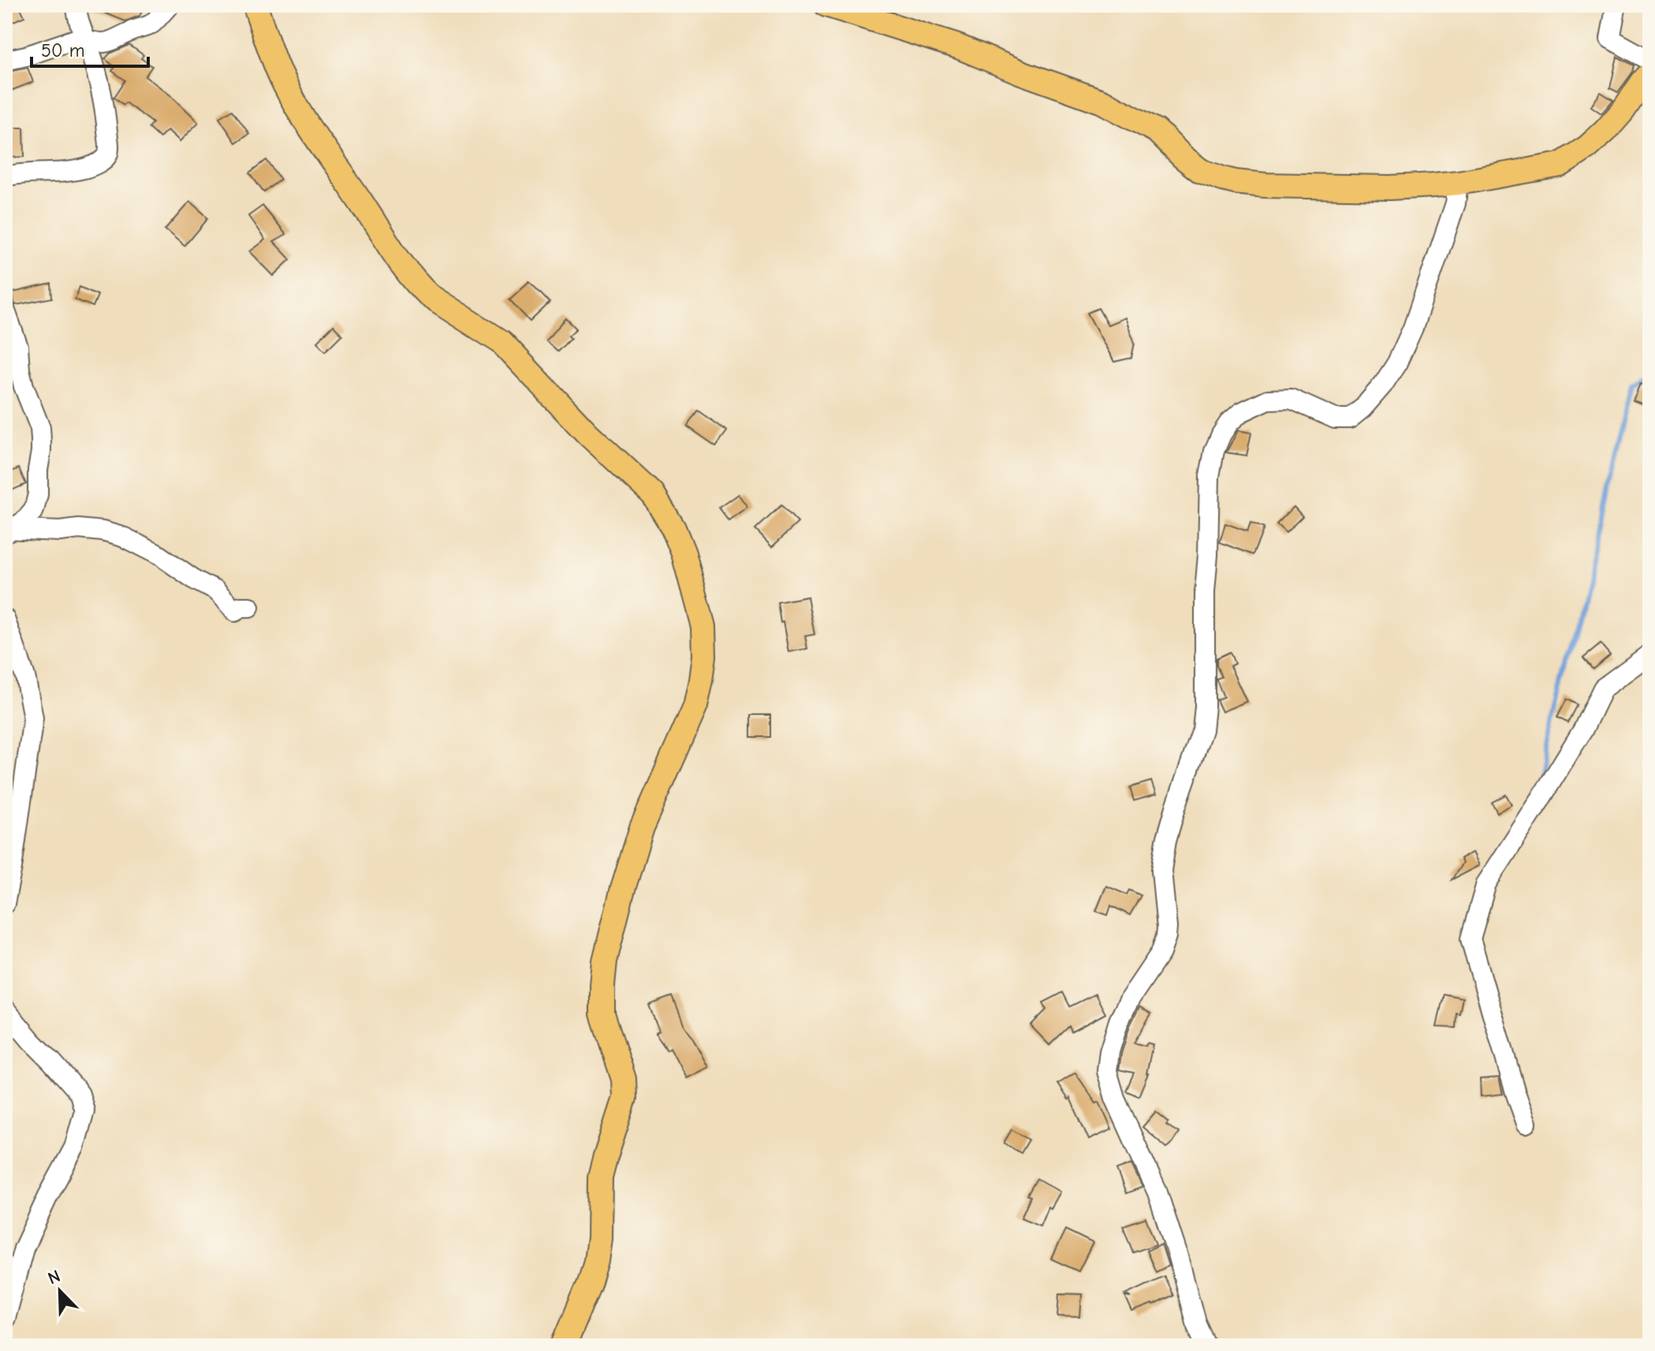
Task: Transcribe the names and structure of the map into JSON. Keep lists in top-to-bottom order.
{
  "scale_bar": "50 m",
  "north": "top left"
}
